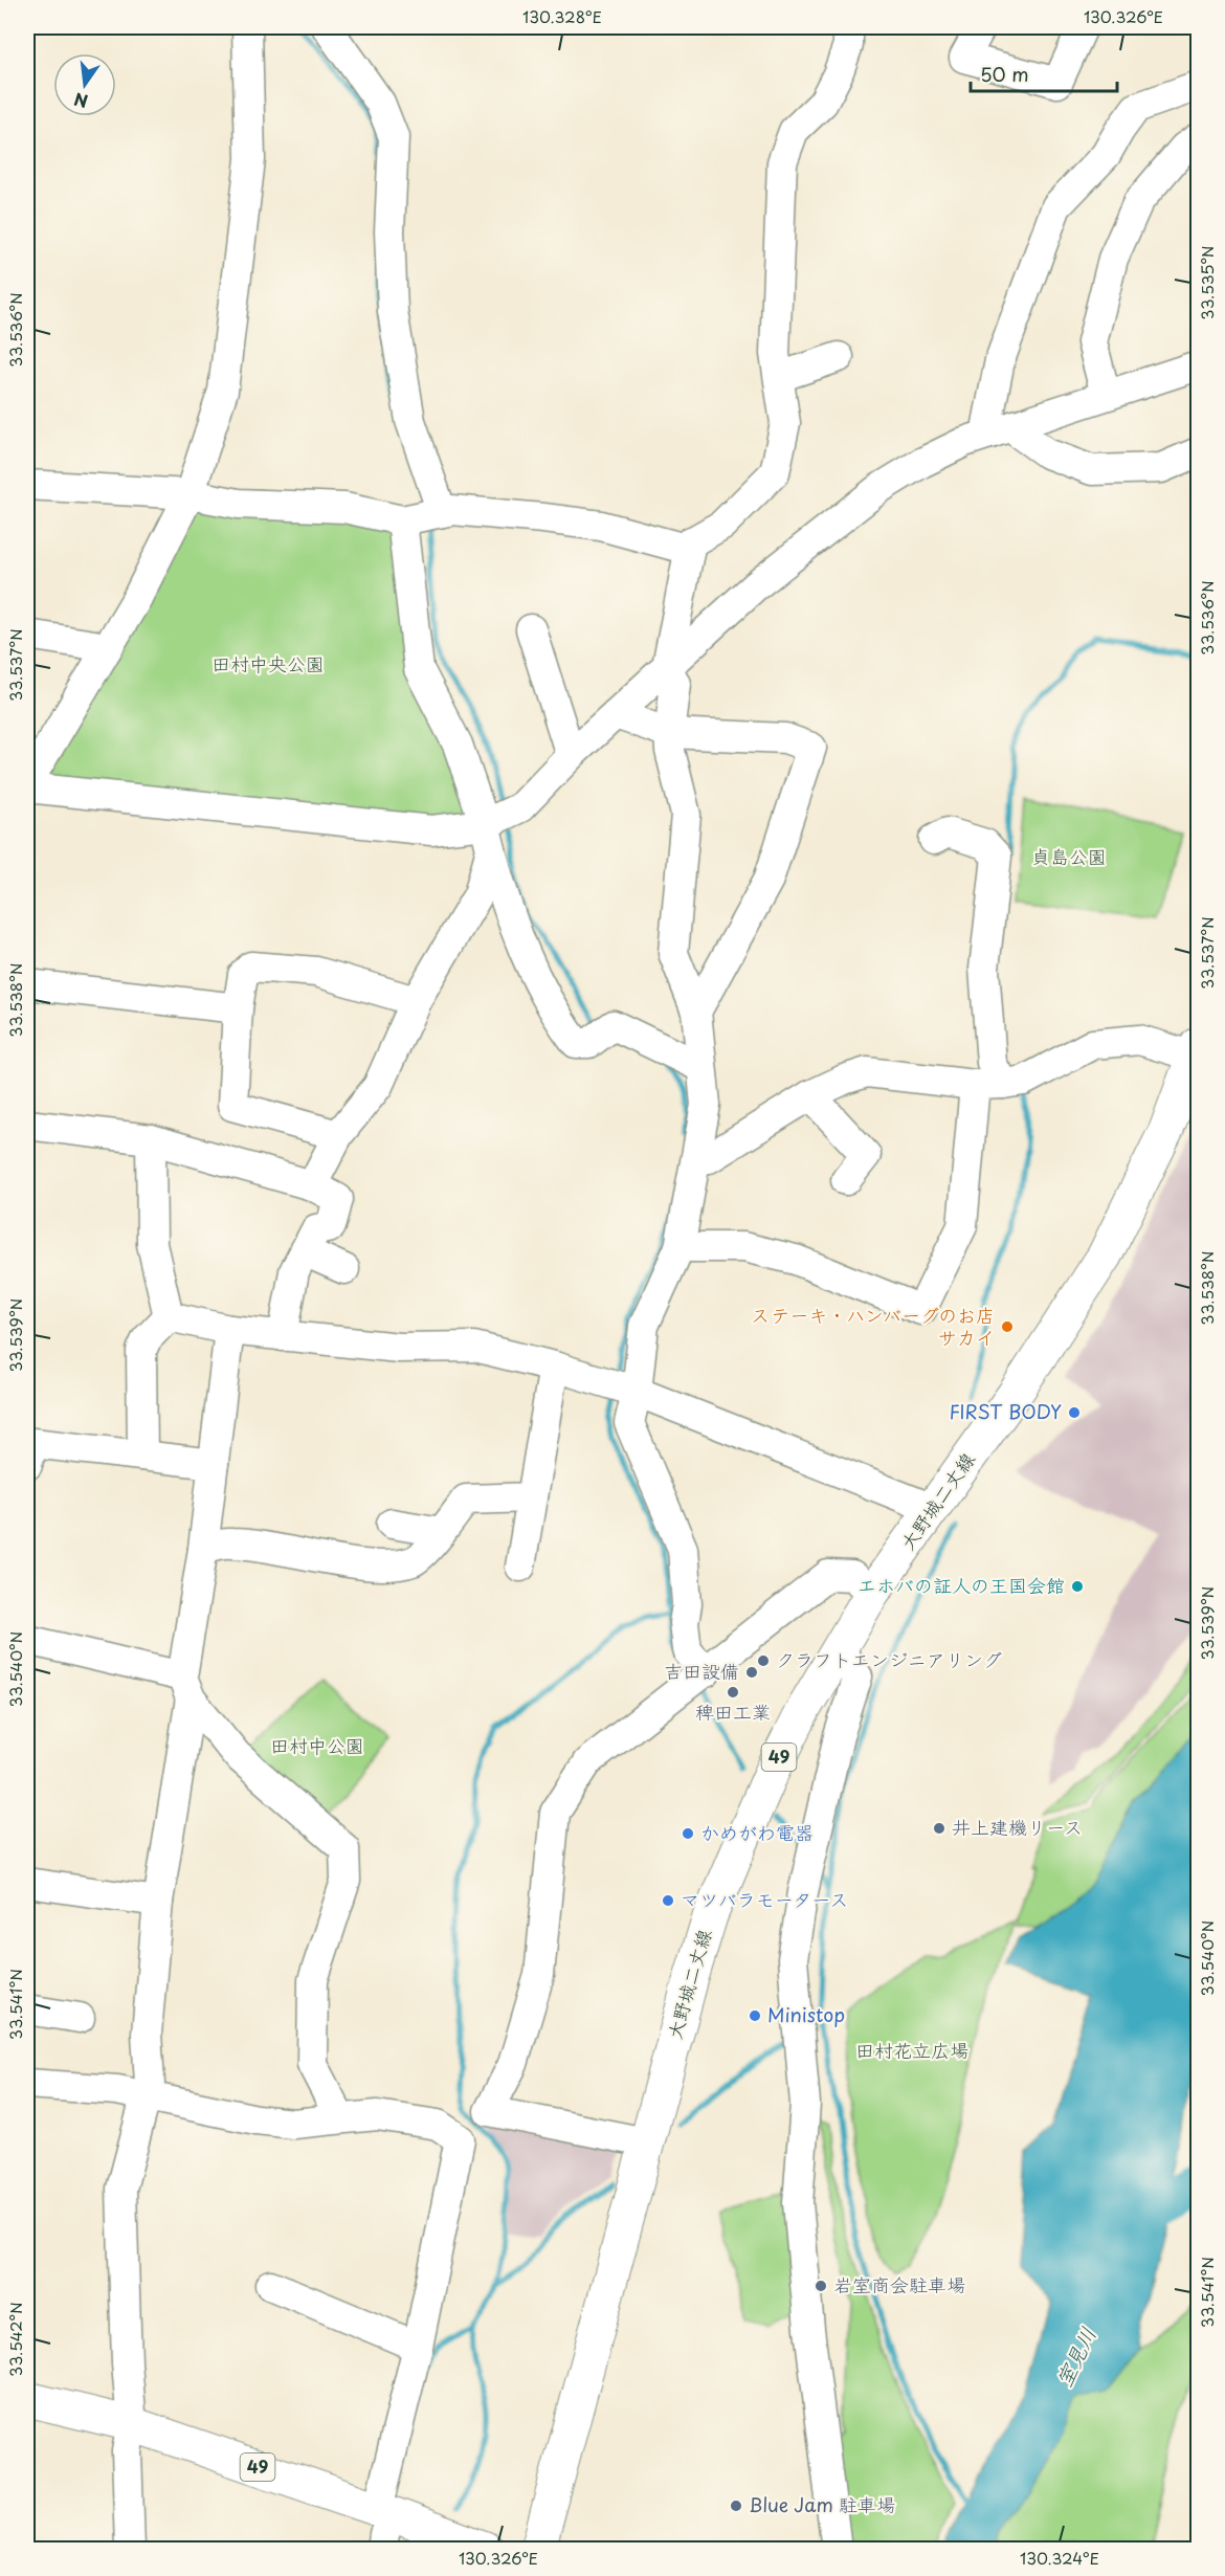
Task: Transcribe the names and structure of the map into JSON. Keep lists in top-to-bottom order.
{
  "streets": {
    "main road": ["大野城二丈線", "49"]
  },
  "water": ["室見川"],
  "parks": [
    "田村中央公園",
    "貞島公園",
    "田村中公園",
    "田村花立広場"
  ],
  "places": [
    "ステーキ・ハンバーグのお店 サカイ",
    "FIRST BODY",
    "エホバの証人の王国会館",
    "クラフトエンジニアリング",
    "吉田設備",
    "稗田工業",
    "井上建機リース",
    "かめがわ電器",
    "マツバラモータース",
    "Ministop",
    "岩室商会駐車場",
    "Blue Jam 駐車場"
  ],
  "scale_bar": "50 m",
  "north": "bottom",
  "coordinates": [
    "130.328°E",
    "130.326°E",
    "33.535°N",
    "33.536°N",
    "33.537°N",
    "33.538°N",
    "33.539°N",
    "33.540°N",
    "33.541°N",
    "33.542°N",
    "130.324°E"
  ]
}
